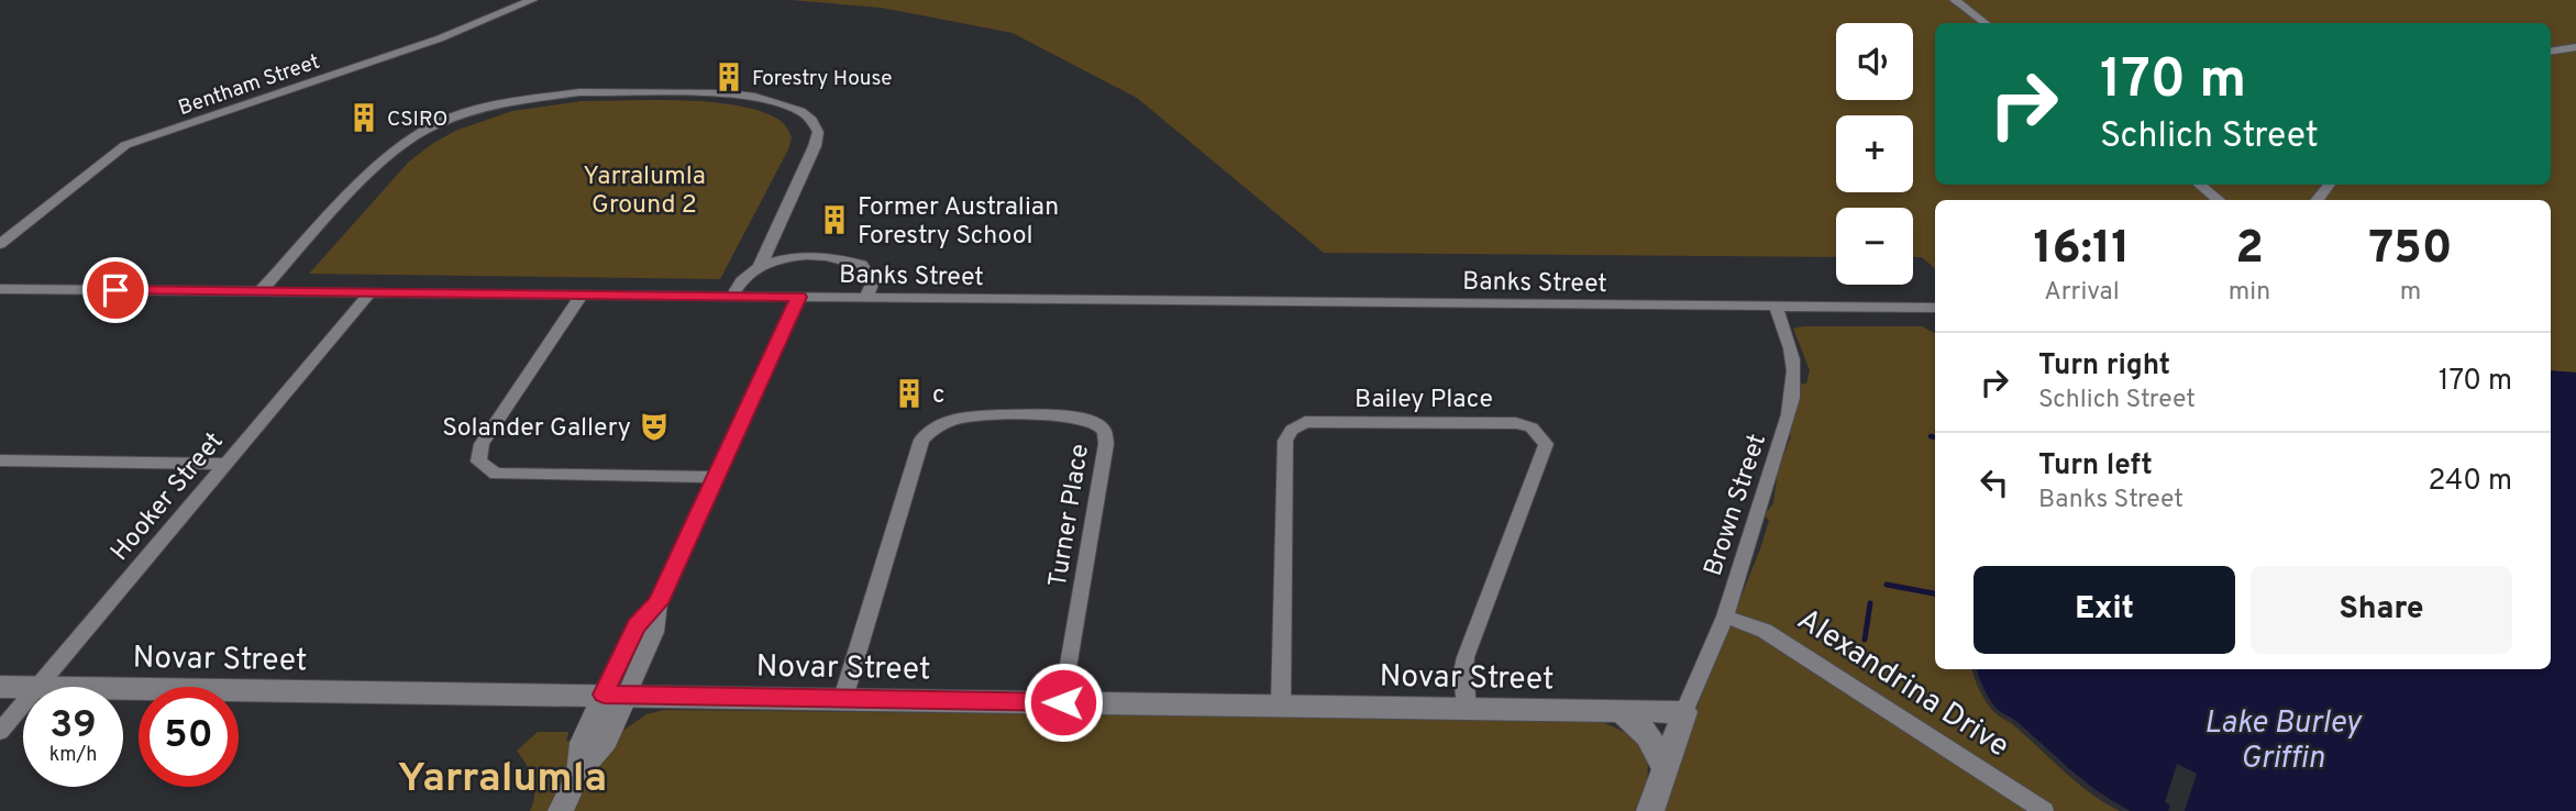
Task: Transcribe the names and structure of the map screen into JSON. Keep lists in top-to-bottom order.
{
  "streets": {
    "main road": ["Novar Street"],
    "street": [
      "Bentham Street",
      "Banks Street",
      "Bailey Place",
      "Hooker Street",
      "Brown Street",
      "Turner Place",
      "Alexandrina Drive"
    ]
  },
  "crossings": [
    ["Banks Street", "Hooker Street"],
    ["Banks Street", "Brown Street"],
    ["Bailey Place", "Novar Street"],
    ["Brown Street", "Novar Street"],
    ["Brown Street", "Alexandrina Drive"],
    ["Turner Place", "Novar Street"]
  ],
  "districts": ["Yarralumla"],
  "water": ["Lake Burley Griffin"],
  "parks": ["Yarralumla Ground 2"],
  "places": {
    "building": [
      "Forestry House",
      "CSIRO",
      "Former Australian Forestry School",
      "c"
    ],
    "theatre": ["Solander Gallery"]
  },
  "page": {
    "map_buttons": ["+", "−"],
    "turn": ["170 m", "Schlich Street"],
    "eta": [
      "16:11",
      "Arrival",
      "2",
      "min",
      "750",
      "m"
    ],
    "list": [
      {
        "name": "Turn right",
        "note": "Schlich Street",
        "value": "170 m"
      },
      {
        "name": "Turn left",
        "note": "Banks Street",
        "value": "240 m"
      }
    ],
    "buttons": ["Exit", "Share"],
    "speed": "39 km/h",
    "limit": "50"
  }
}
